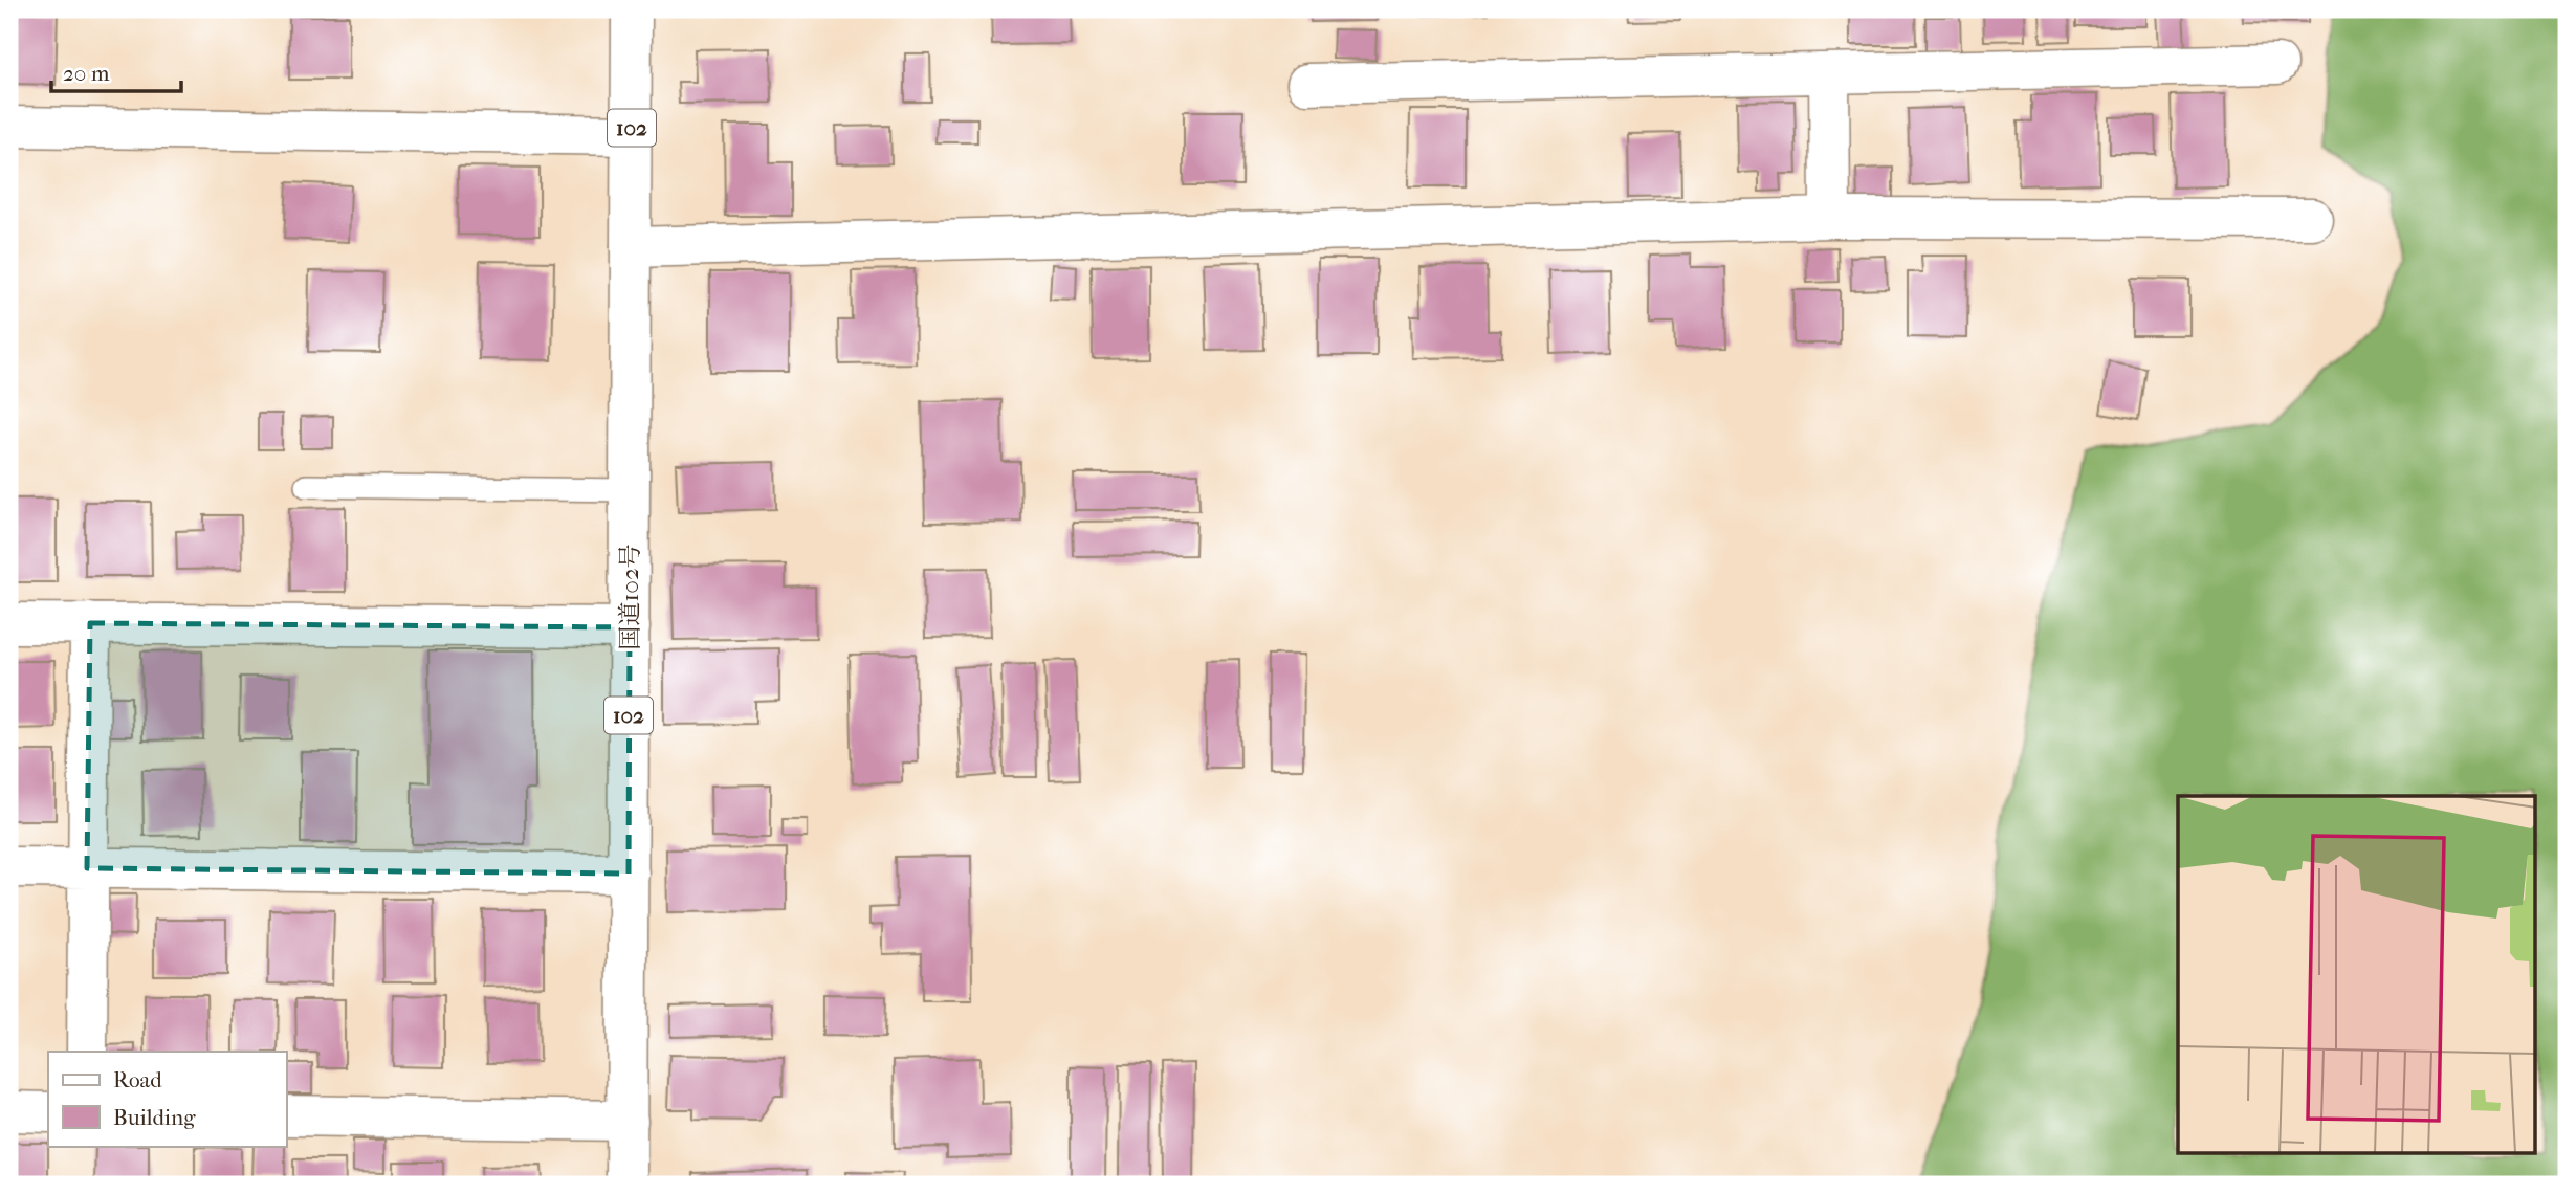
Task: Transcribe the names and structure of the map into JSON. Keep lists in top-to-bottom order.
{
  "streets": {
    "main road": ["102", "国道102号"]
  },
  "legend": ["Road", "Building"],
  "scale_bar": "20 m"
}
